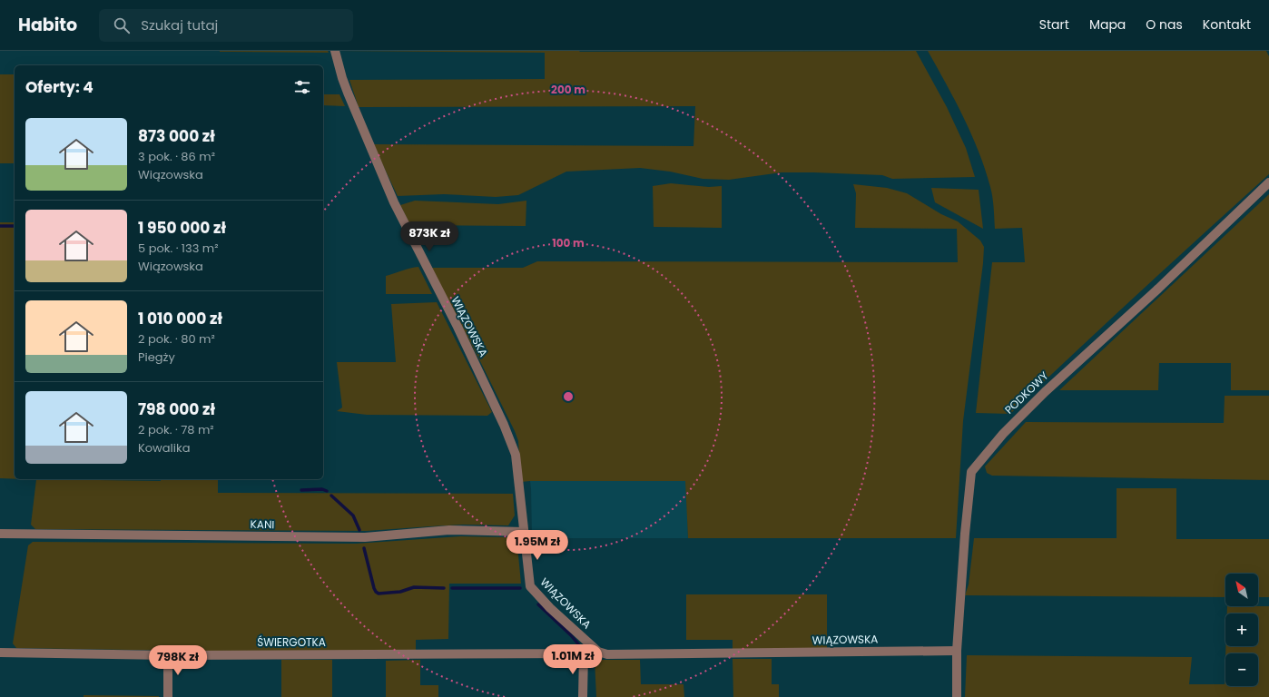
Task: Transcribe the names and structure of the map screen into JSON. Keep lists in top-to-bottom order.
{
  "streets": {
    "street": [
      "WIĄZOWSKA",
      "PODKOWY",
      "KANI",
      "ŚWIERGOTKA"
    ]
  },
  "crossings": [
    ["WIĄZOWSKA", "PODKOWY"],
    ["WIĄZOWSKA", "KANI"]
  ],
  "north": "top left",
  "page": {
    "header": "Habito",
    "search": "Szukaj tutaj",
    "nav": [
      "Start",
      "Mapa",
      "O nas",
      "Kontakt"
    ],
    "heading": "Oferty: 4",
    "list": [
      {
        "name": "873 000 zł",
        "note": "3 pok. · 86 m² · Wiązowska"
      },
      {
        "name": "1 950 000 zł",
        "note": "5 pok. · 133 m² · Wiązowska"
      },
      {
        "name": "1 010 000 zł",
        "note": "2 pok. · 80 m² · Piegży"
      },
      {
        "name": "798 000 zł",
        "note": "2 pok. · 78 m² · Kowalika"
      }
    ],
    "price": [
      "873K zł",
      "1.95M zł",
      "1.01M zł",
      "798K zł"
    ],
    "map_buttons": ["+", "−"]
  },
  "rings": ["200 m", "100 m"]
}
